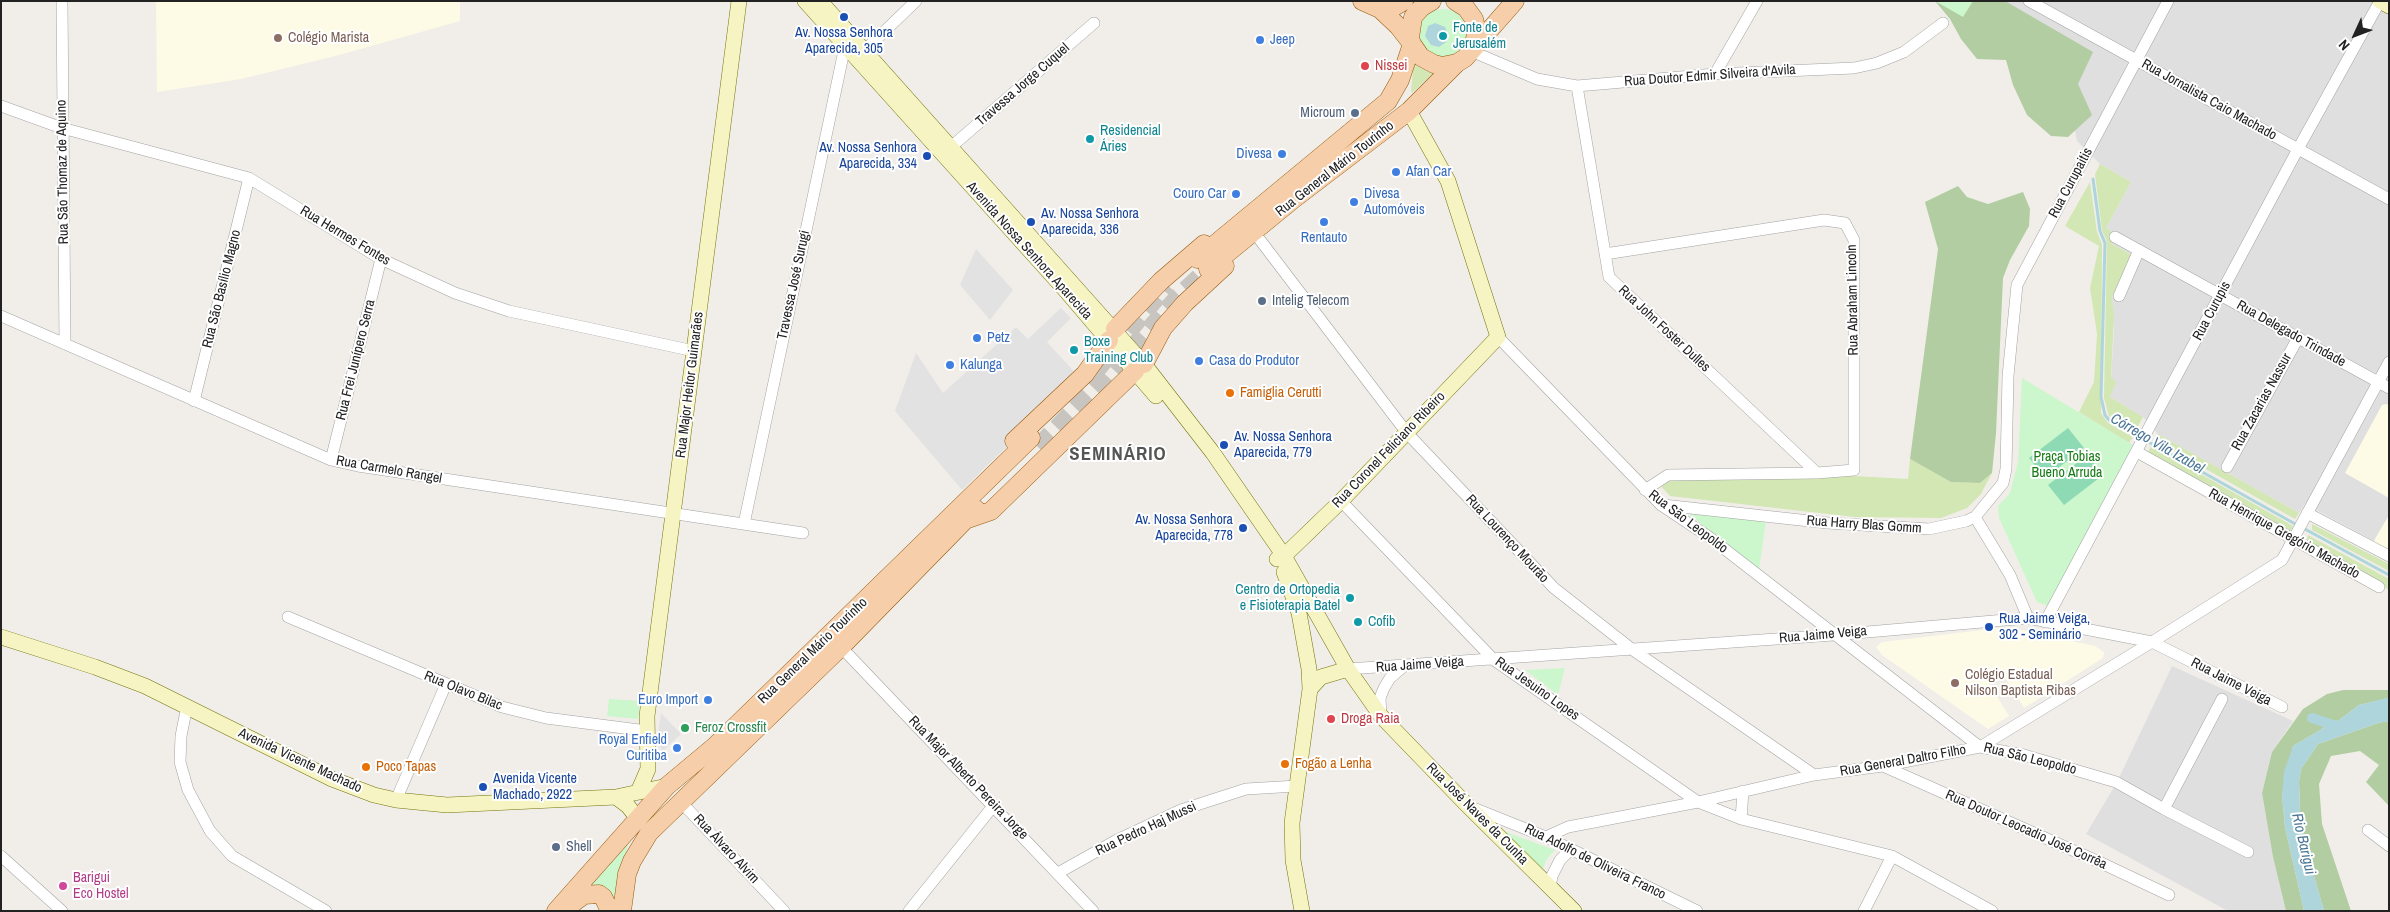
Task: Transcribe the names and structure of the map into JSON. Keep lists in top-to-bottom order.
{
  "streets": {
    "main road": ["Rua General Mário Tourinho"],
    "street": [
      "Rua Doutor Edmir Silveira d'Avila",
      "Travessa Jorge Cuquel",
      "Rua Jornalista Caio Machado",
      "Rua São Thomaz de Aquino",
      "Rua Curupaitis",
      "Rua Hermes Fontes",
      "Avenida Nossa Senhora Aparecida",
      "Travessa José Surugi",
      "Rua São Basílio Magno",
      "Rua Abraham Lincoln",
      "Rua Curupis",
      "Rua John Foster Dulles",
      "Rua Delegado Trindade",
      "Rua Frei Junípero Serra",
      "Rua Major Heitor Guimarães",
      "Rua Zacarias Nassur",
      "Rua Coronel Feliciano Ribeiro",
      "Rua Carmelo Rangel",
      "Rua São Leopoldo",
      "Rua Harry Blas Gomm",
      "Rua Henrique Gregório Machado",
      "Rua Lourenço Mourão",
      "Rua Jaime Veiga",
      "Rua Jesuino Lopes",
      "Rua Olavo Bilac",
      "Avenida Vicente Machado",
      "Rua General Daltro Filho",
      "Rua Major Alberto Pereira Jorge",
      "Rua José Naves da Cunha",
      "Rua Pedro Haj Mussi",
      "Rua Doutor Leocadio José Corrêa",
      "Rua Álvaro Alvim",
      "Rua Adolfo de Oliveira Franco"
    ]
  },
  "crossings": [
    ["Rua Doutor Edmir Silveira d'Avila", "Rua General Mário Tourinho"],
    ["Rua Doutor Edmir Silveira d'Avila", "Rua John Foster Dulles"],
    ["Travessa Jorge Cuquel", "Avenida Nossa Senhora Aparecida"],
    ["Rua Jornalista Caio Machado", "Rua Curupaitis"],
    ["Rua Jornalista Caio Machado", "Rua Curupis"],
    ["Rua General Mário Tourinho", "Rua São Leopoldo"],
    ["Rua General Mário Tourinho", "Avenida Vicente Machado"],
    ["Rua General Mário Tourinho", "Rua Major Alberto Pereira Jorge"],
    ["Rua General Mário Tourinho", "Rua Álvaro Alvim"],
    ["Rua São Thomaz de Aquino", "Rua Hermes Fontes"],
    ["Rua São Thomaz de Aquino", "Rua Carmelo Rangel"],
    ["Rua Curupaitis", "Rua Harry Blas Gomm"],
    ["Rua Hermes Fontes", "Rua São Basílio Magno"],
    ["Rua Hermes Fontes", "Rua Frei Junípero Serra"],
    ["Rua Hermes Fontes", "Rua Major Heitor Guimarães"],
    ["Avenida Nossa Senhora Aparecida", "Travessa José Surugi"],
    ["Avenida Nossa Senhora Aparecida", "Rua Coronel Feliciano Ribeiro"],
    ["Avenida Nossa Senhora Aparecida", "Rua José Naves da Cunha"],
    ["Avenida Nossa Senhora Aparecida", "Rua Pedro Haj Mussi"],
    ["Travessa José Surugi", "Rua Carmelo Rangel"],
    ["Rua São Basílio Magno", "Rua Carmelo Rangel"],
    ["Rua Abraham Lincoln", "Rua John Foster Dulles"],
    ["Rua Curupis", "Rua Delegado Trindade"],
    ["Rua Curupis", "Rua Henrique Gregório Machado"],
    ["Rua Curupis", "Rua Jaime Veiga"],
    ["Rua Delegado Trindade", "Rua Zacarias Nassur"],
    ["Rua Delegado Trindade", "Rua General Daltro Filho"],
    ["Rua Frei Junípero Serra", "Rua Carmelo Rangel"],
    ["Rua Major Heitor Guimarães", "Rua Carmelo Rangel"],
    ["Rua Major Heitor Guimarães", "Rua Olavo Bilac"],
    ["Rua Major Heitor Guimarães", "Avenida Vicente Machado"],
    ["Rua Coronel Feliciano Ribeiro", "Rua São Leopoldo"],
    ["Rua Coronel Feliciano Ribeiro", "Rua Lourenço Mourão"],
    ["Rua Coronel Feliciano Ribeiro", "Rua Jesuino Lopes"],
    ["Rua Coronel Feliciano Ribeiro", "Rua José Naves da Cunha"],
    ["Rua São Leopoldo", "Rua Harry Blas Gomm"],
    ["Rua São Leopoldo", "Rua Jaime Veiga"],
    ["Rua São Leopoldo", "Rua General Daltro Filho"],
    ["Rua Henrique Gregório Machado", "Rua General Daltro Filho"],
    ["Rua Lourenço Mourão", "Rua Jaime Veiga"],
    ["Rua Lourenço Mourão", "Rua General Daltro Filho"],
    ["Rua Jaime Veiga", "Rua Jesuino Lopes"],
    ["Rua Jaime Veiga", "Rua General Daltro Filho"],
    ["Rua Jaime Veiga", "Rua José Naves da Cunha"],
    ["Rua Jesuino Lopes", "Rua General Daltro Filho"],
    ["Avenida Vicente Machado", "Rua Álvaro Alvim"],
    ["Rua General Daltro Filho", "Rua Doutor Leocadio José Corrêa"],
    ["Rua General Daltro Filho", "Rua Adolfo de Oliveira Franco"],
    ["Rua Major Alberto Pereira Jorge", "Rua Pedro Haj Mussi"],
    ["Rua José Naves da Cunha", "Rua Adolfo de Oliveira Franco"]
  ],
  "districts": ["SEMINÁRIO"],
  "water": ["Córrego Vila Izabel", "Rio Barigui"],
  "parks": ["Praça Tobias Bueno Arruda"],
  "places": [
    "Av. Nossa Senhora Aparecida, 305",
    "Fonte de Jerusalém",
    "Colégio Marista",
    "Jeep",
    "Nissei",
    "Microum",
    "Residencial Áries",
    "Divesa",
    "Av. Nossa Senhora Aparecida, 334",
    "Afan Car",
    "Couro Car",
    "Divesa Automóveis",
    "Av. Nossa Senhora Aparecida, 336",
    "Rentauto",
    "Intelig Telecom",
    "Petz",
    "Boxe Training Club",
    "Casa do Produtor",
    "Kalunga",
    "Famiglia Cerutti",
    "Av. Nossa Senhora Aparecida, 779",
    "Av. Nossa Senhora Aparecida, 778",
    "Centro de Ortopedia e Fisioterapia Batel",
    "Cofib",
    "Rua Jaime Veiga, 302 - Seminário",
    "Colégio Estadual Nilson Baptista Ribas",
    "Euro Import",
    "Droga Raia",
    "Feroz Crossfit",
    "Royal Enfield Curitiba",
    "Fogão a Lenha",
    "Poco Tapas",
    "Avenida Vicente Machado, 2922",
    "Shell",
    "Barigui Eco Hostel"
  ],
  "north": "bottom left"
}
